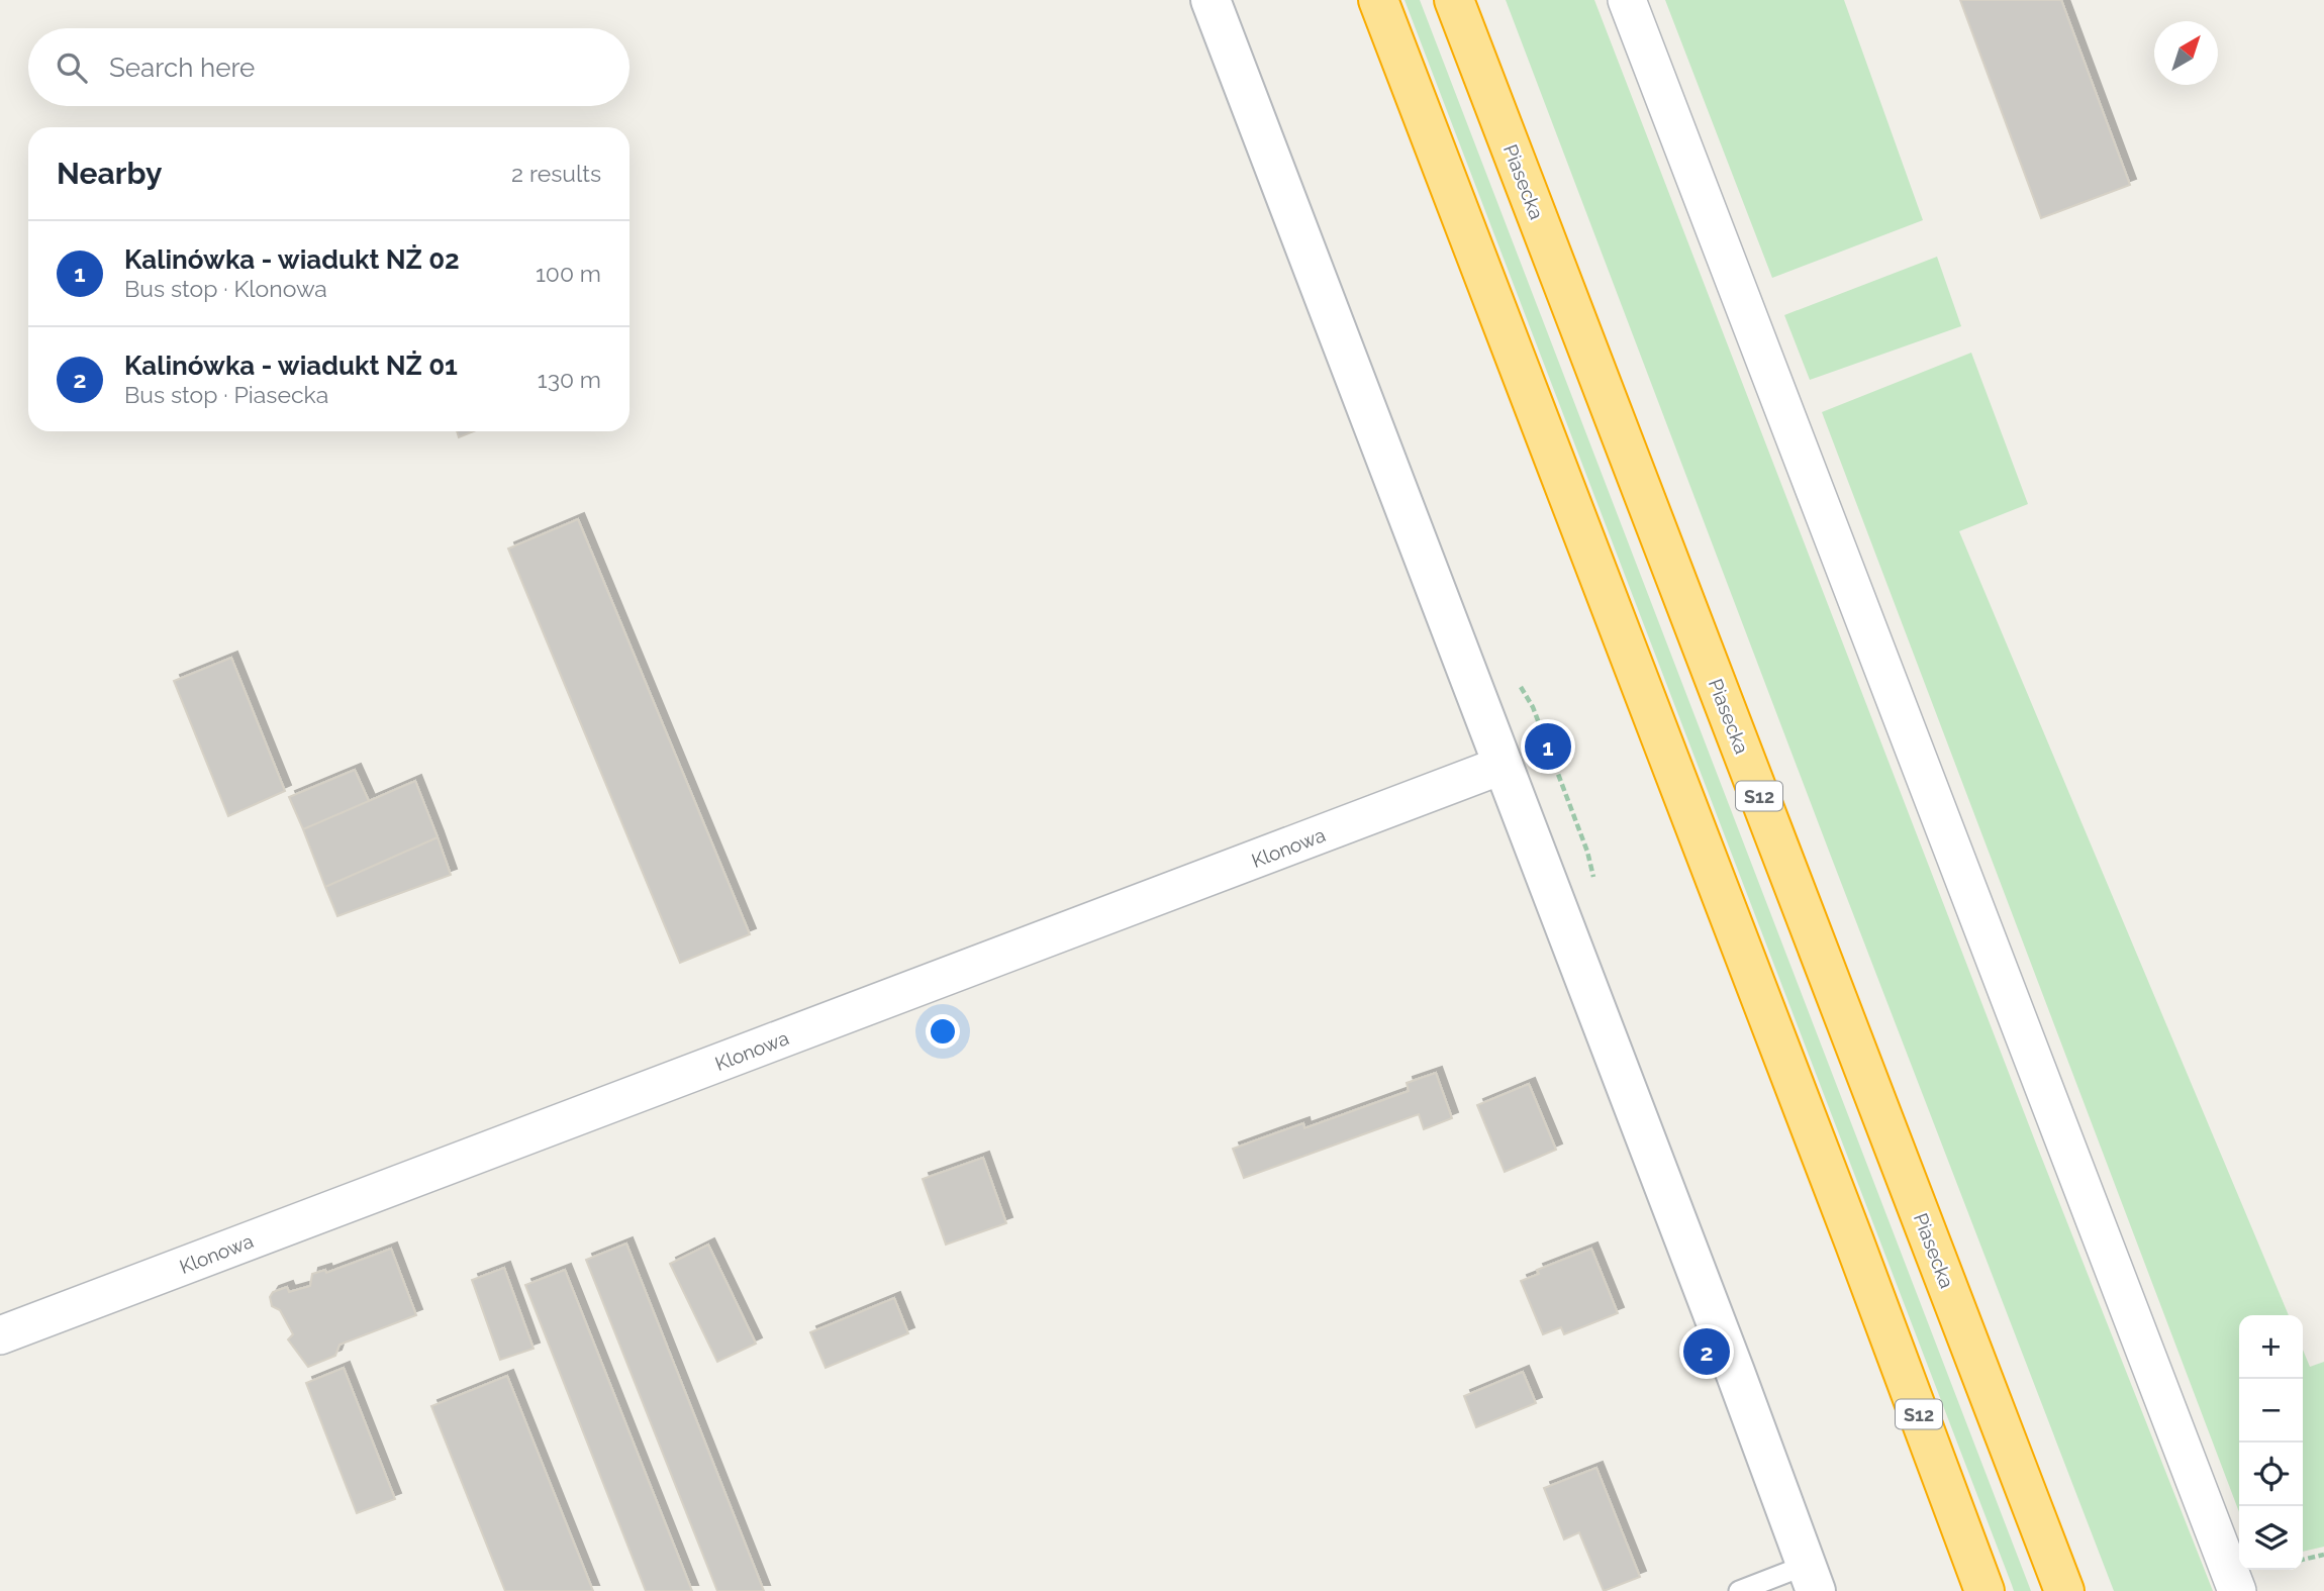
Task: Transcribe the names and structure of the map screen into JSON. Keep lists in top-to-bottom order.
{
  "streets": {
    "highway": ["Piasecka", "S12"],
    "street": ["Klonowa"]
  },
  "north": "top right",
  "page": {
    "search": "Search here",
    "heading": ["Nearby", "2 results"],
    "list": [
      {
        "mark": "1",
        "name": "Kalinówka - wiadukt NŻ 02",
        "note": "Bus stop · Klonowa",
        "value": "100 m"
      },
      {
        "mark": "2",
        "name": "Kalinówka - wiadukt NŻ 01",
        "note": "Bus stop · Piasecka",
        "value": "130 m"
      }
    ],
    "pins": ["1", "2"],
    "map_buttons": ["+", "−"]
  }
}
